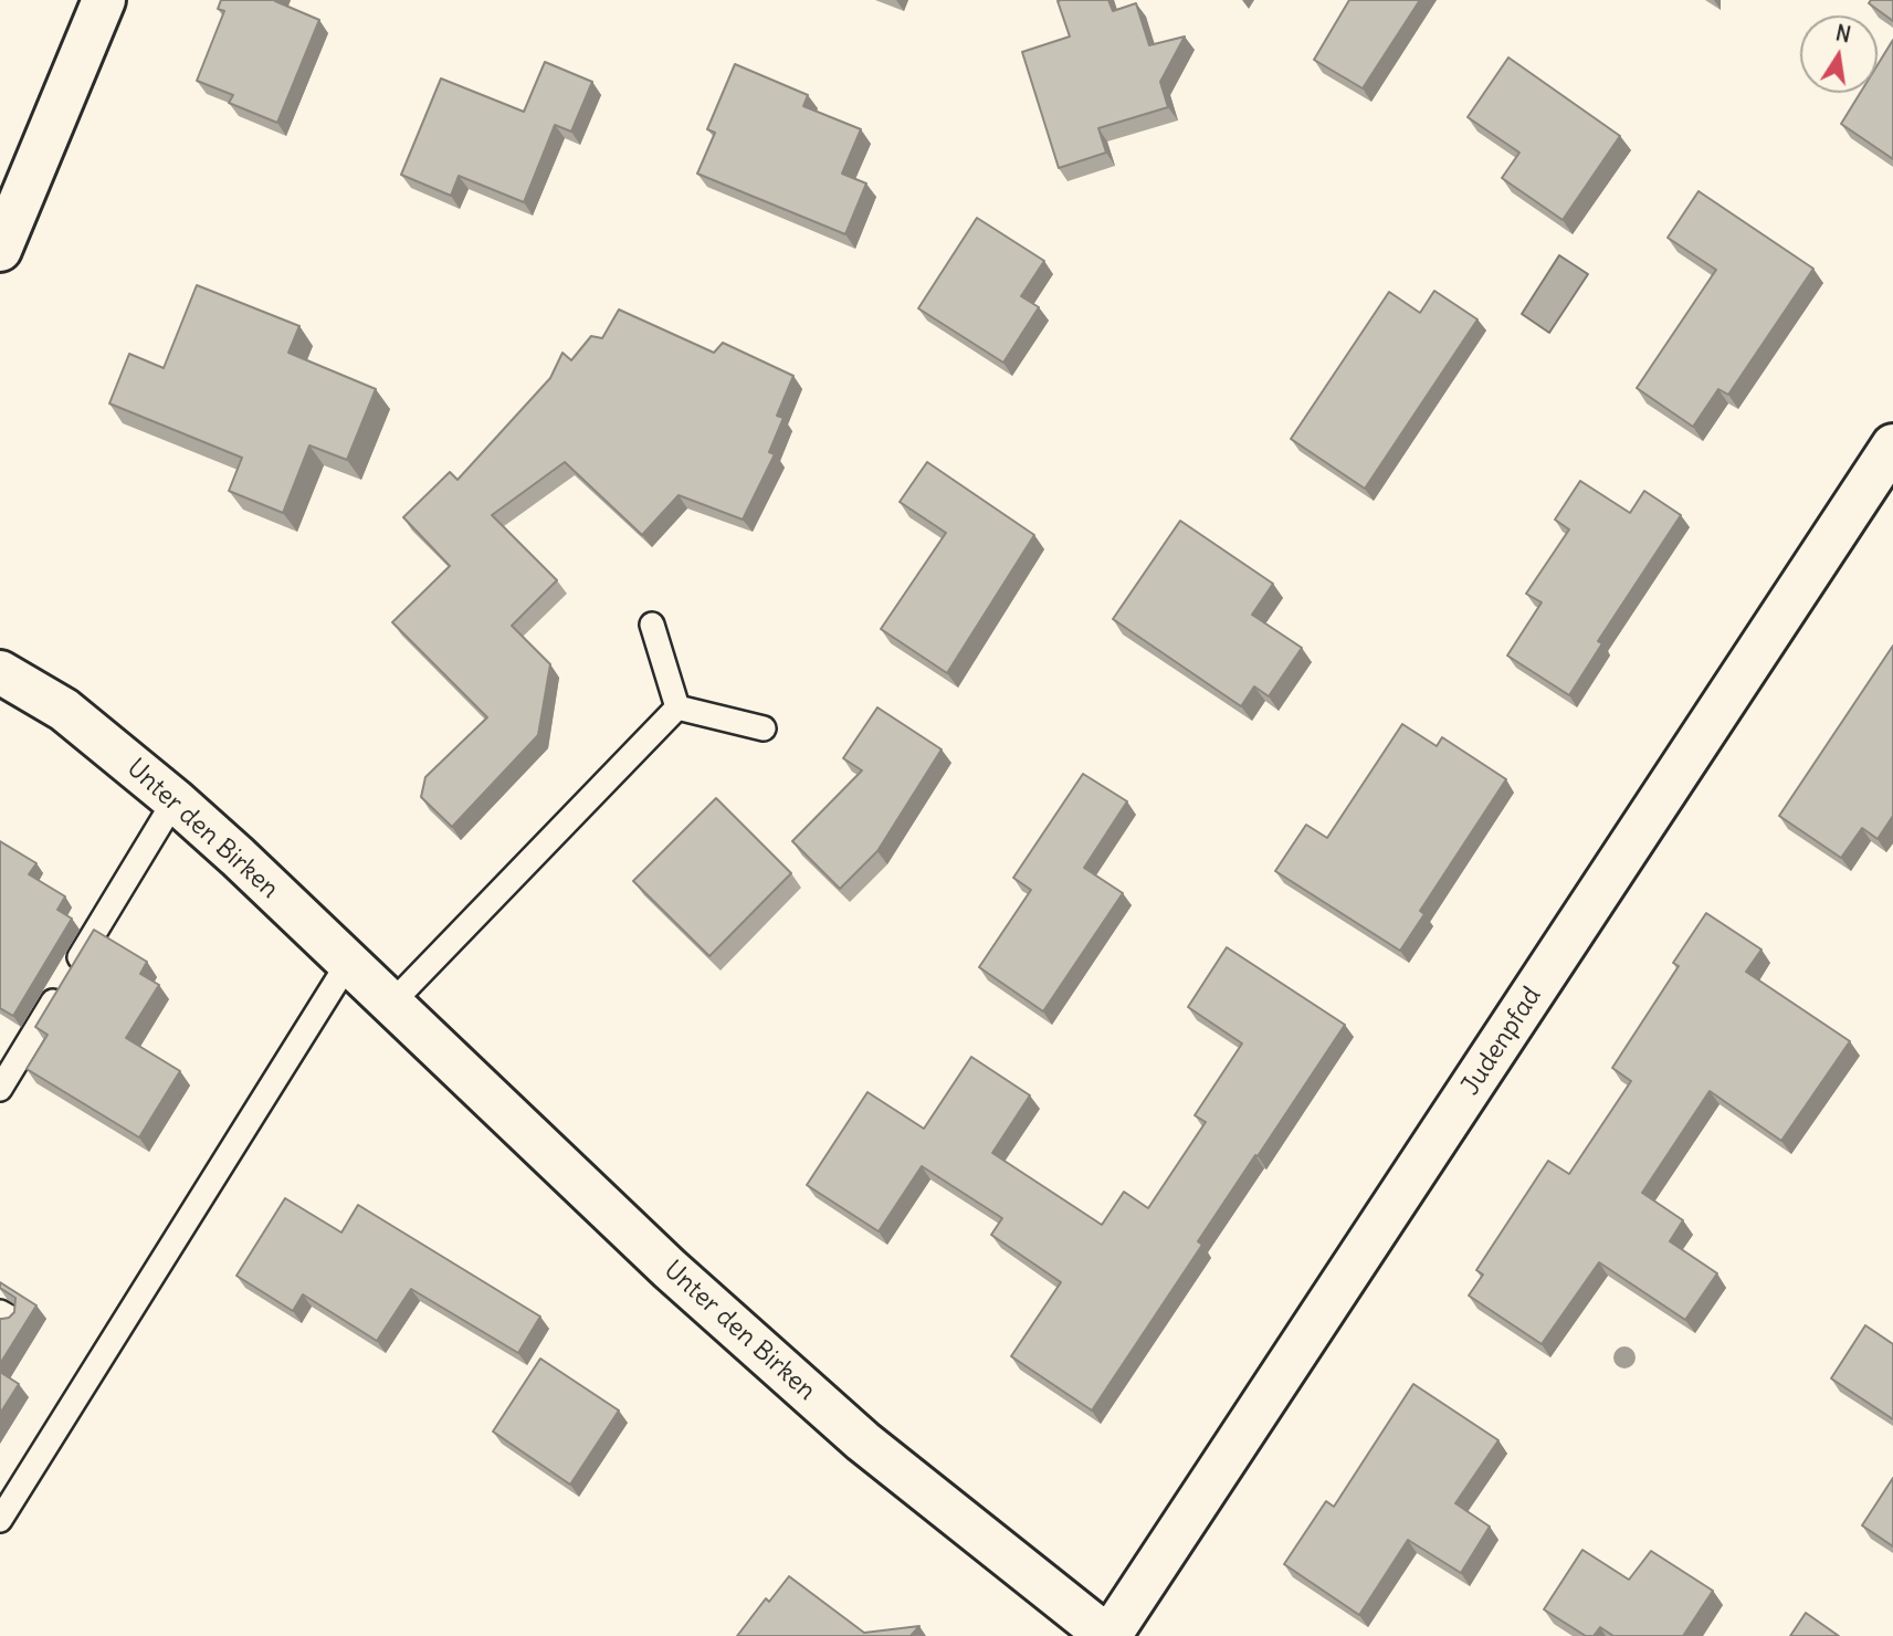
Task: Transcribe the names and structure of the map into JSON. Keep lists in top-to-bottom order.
{
  "streets": {
    "street": ["Unter den Birken", "Judenpfad"]
  },
  "crossings": [
    ["Unter den Birken", "Judenpfad"]
  ],
  "north": "top"
}
